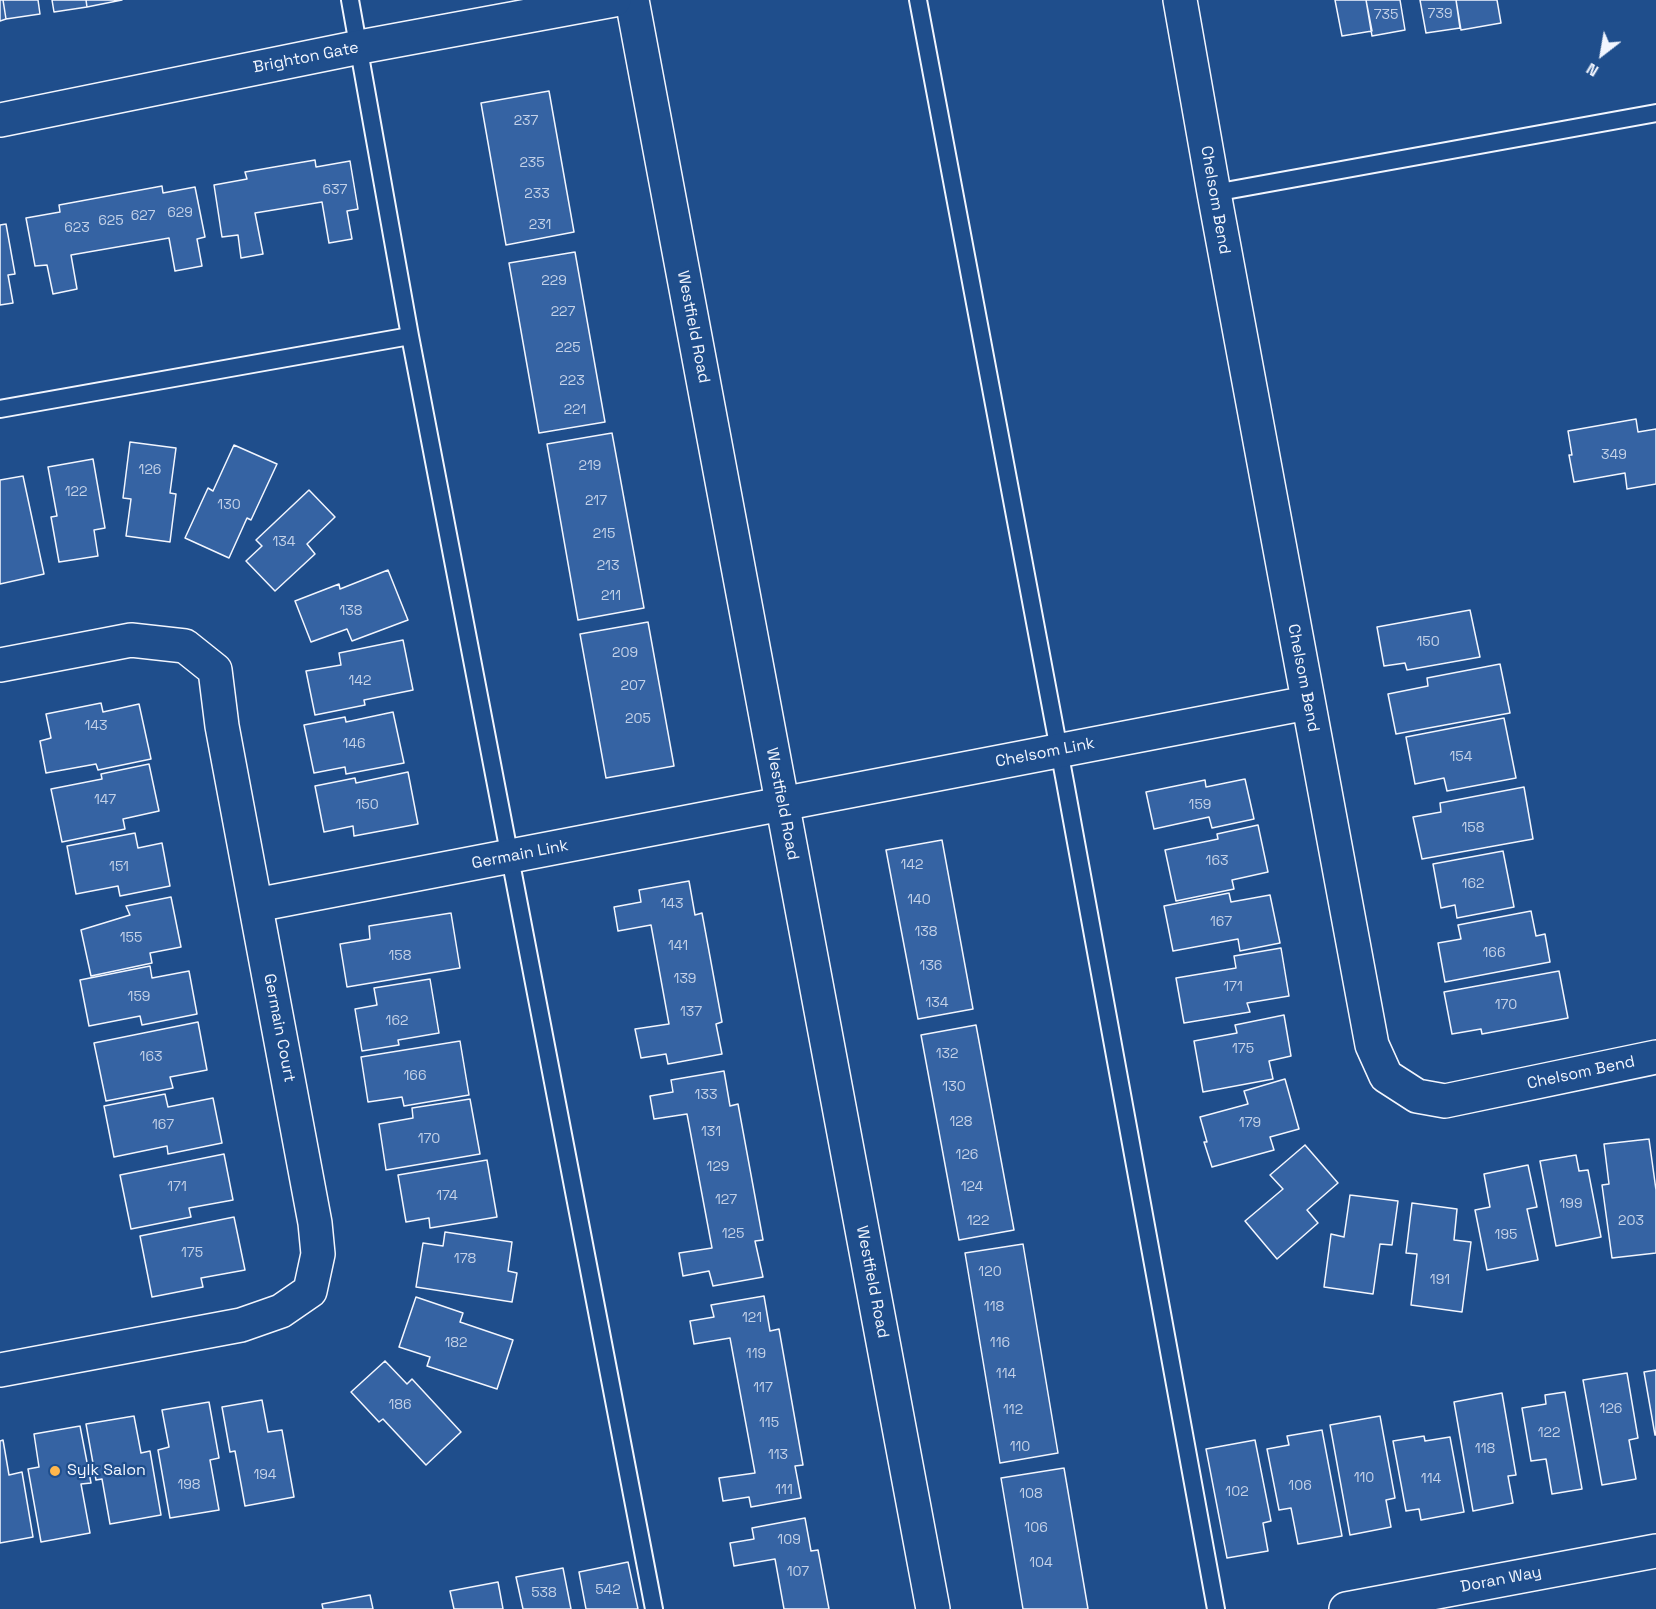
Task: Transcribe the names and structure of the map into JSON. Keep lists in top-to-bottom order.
{
  "streets": {
    "street": [
      "Brighton Gate",
      "Chelsom Bend",
      "Westfield Road",
      "Chelsom Link",
      "Germain Link",
      "Germain Court",
      "Doran Way"
    ]
  },
  "crossings": [
    ["Chelsom Bend", "Chelsom Link"],
    ["Westfield Road", "Chelsom Link"],
    ["Westfield Road", "Germain Link"],
    ["Chelsom Link", "Germain Link"],
    ["Germain Link", "Germain Court"]
  ],
  "places": ["Sylk Salon"],
  "house_numbers": [
    "739",
    "735",
    "237",
    "235",
    "637",
    "233",
    "629",
    "627",
    "625",
    "231",
    "623",
    "229",
    "227",
    "225",
    "223",
    "221",
    "349",
    "219",
    "126",
    "122",
    "217",
    "130",
    "215",
    "134",
    "213",
    "211",
    "138",
    "150",
    "209",
    "142",
    "207",
    "205",
    "143",
    "146",
    "154",
    "147",
    "150",
    "159",
    "158",
    "163",
    "142",
    "151",
    "162",
    "140",
    "143",
    "167",
    "138",
    "155",
    "141",
    "166",
    "158",
    "136",
    "139",
    "171",
    "159",
    "134",
    "170",
    "137",
    "162",
    "175",
    "132",
    "163",
    "166",
    "130",
    "133",
    "128",
    "179",
    "167",
    "131",
    "170",
    "126",
    "129",
    "171",
    "124",
    "174",
    "127",
    "199",
    "122",
    "203",
    "125",
    "195",
    "175",
    "178",
    "120",
    "191",
    "118",
    "121",
    "182",
    "116",
    "119",
    "114",
    "117",
    "186",
    "126",
    "112",
    "115",
    "122",
    "110",
    "118",
    "113",
    "194",
    "110",
    "114",
    "198",
    "106",
    "111",
    "102",
    "108",
    "106",
    "109",
    "104",
    "107",
    "542",
    "538"
  ],
  "north": "bottom left"
}
